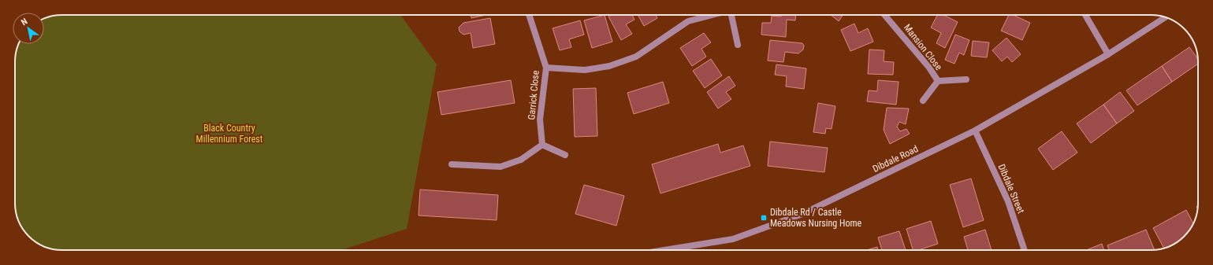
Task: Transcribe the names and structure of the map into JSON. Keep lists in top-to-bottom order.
{
  "streets": {
    "street": [
      "Mansion Close",
      "Garrick Close",
      "Dibdale Road",
      "Dibdale Street"
    ]
  },
  "crossings": [
    ["Dibdale Road", "Dibdale Street"]
  ],
  "parks": ["Black Country Millennium Forest"],
  "places": {
    "transit": ["Dibdale Rd / Castle Meadows Nursing Home"]
  },
  "north": "top left"
}
